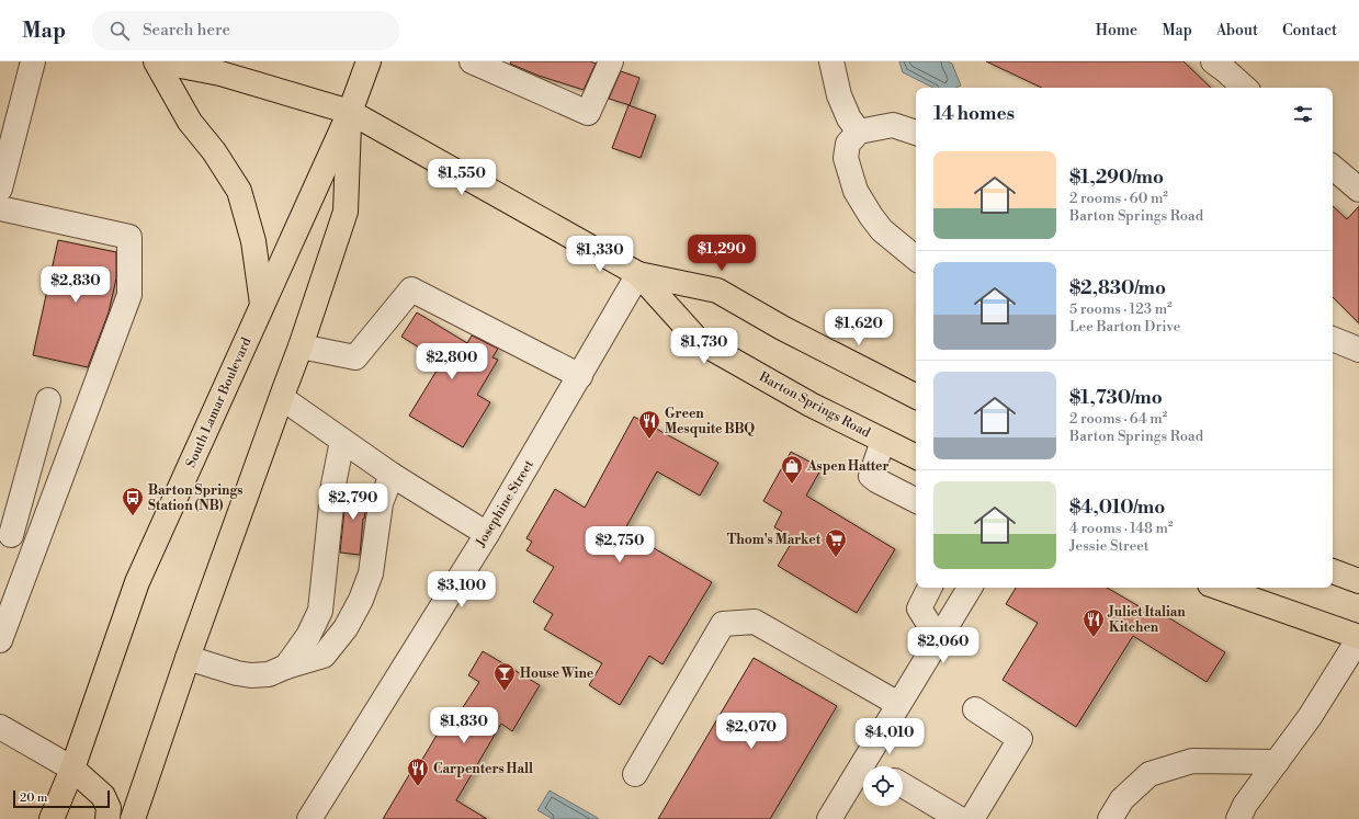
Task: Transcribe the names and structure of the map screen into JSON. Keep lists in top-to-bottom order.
{
  "streets": {
    "main road": ["South Lamar Boulevard", "Barton Springs Road"],
    "street": ["Josephine Street"]
  },
  "crossings": [
    ["South Lamar Boulevard", "Barton Springs Road"],
    ["Barton Springs Road", "Josephine Street"]
  ],
  "places": {
    "restaurant": ["Green Mesquite BBQ", "Juliet Italian Kitchen", "Carpenters Hall"],
    "shop": ["Aspen Hatter"],
    "bus stop": ["Barton Springs Station (NB)"],
    "supermarket": ["Thom's Market"],
    "bar": ["House Wine"]
  },
  "scale_bar": "20 m",
  "page": {
    "header": "Map",
    "search": "Search here",
    "nav": [
      "Home",
      "Map",
      "About",
      "Contact"
    ],
    "heading": "14 homes",
    "list": [
      {
        "name": "$1,290/mo",
        "note": "2 rooms · 60 m² · Barton Springs Road"
      },
      {
        "name": "$2,830/mo",
        "note": "5 rooms · 123 m² · Lee Barton Drive"
      },
      {
        "name": "$1,730/mo",
        "note": "2 rooms · 64 m² · Barton Springs Road"
      },
      {
        "name": "$4,010/mo",
        "note": "4 rooms · 148 m² · Jessie Street"
      }
    ],
    "price": [
      "$1,550",
      "$1,290",
      "$1,330",
      "$2,830",
      "$1,620",
      "$1,730",
      "$2,800",
      "$2,790",
      "$2,750",
      "$3,100",
      "$2,060",
      "$1,830",
      "$2,070",
      "$4,010"
    ],
    "scale": "20 m"
  }
}
